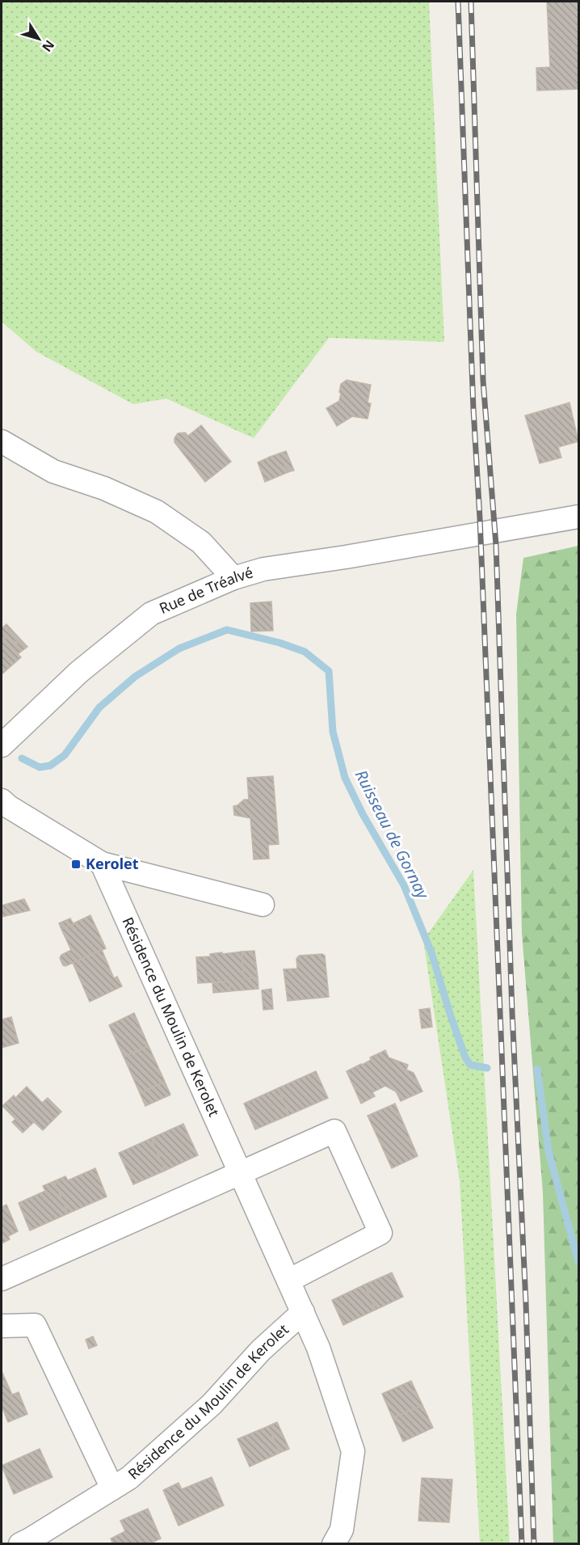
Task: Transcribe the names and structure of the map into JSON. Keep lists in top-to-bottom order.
{
  "streets": {
    "street": ["Rue de Tréalvé", "Résidence du Moulin de Kerolet"]
  },
  "water": ["Ruisseau de Gornay"],
  "places": {
    "transit": ["Kerolet"]
  },
  "north": "bottom right"
}
